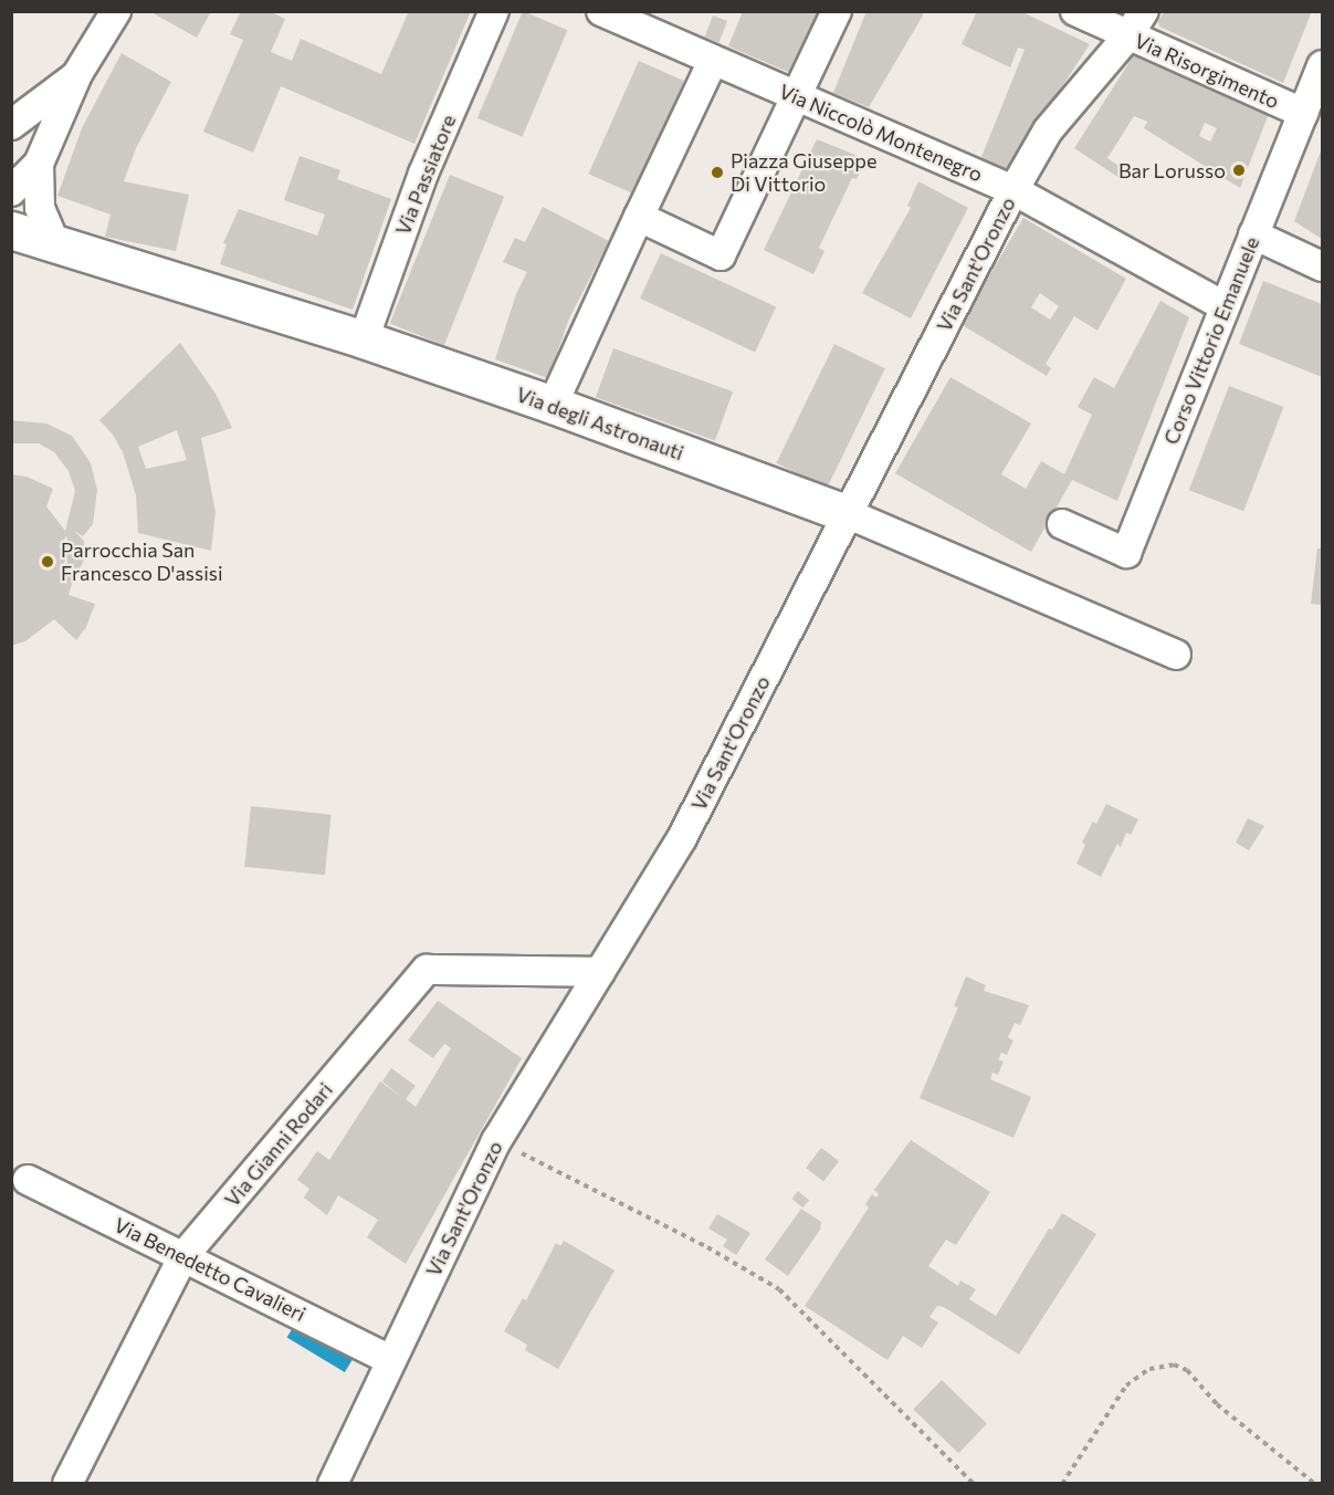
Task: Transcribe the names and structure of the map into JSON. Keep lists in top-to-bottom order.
{
  "streets": {
    "street": [
      "Via Risorgimento",
      "Via Niccolò Montenegro",
      "Via Passiatore",
      "Via Sant'Oronzo",
      "Corso Vittorio Emanuele",
      "Via degli Astronauti",
      "Via Gianni Rodari",
      "Via Benedetto Cavalieri"
    ]
  },
  "crossings": [
    ["Via Risorgimento", "Via Sant'Oronzo"],
    ["Via Risorgimento", "Corso Vittorio Emanuele"],
    ["Via Niccolò Montenegro", "Via Sant'Oronzo"],
    ["Via Niccolò Montenegro", "Corso Vittorio Emanuele"],
    ["Via Passiatore", "Via degli Astronauti"],
    ["Via Sant'Oronzo", "Via degli Astronauti"],
    ["Via Sant'Oronzo", "Via Gianni Rodari"],
    ["Via Sant'Oronzo", "Via Benedetto Cavalieri"],
    ["Via Gianni Rodari", "Via Benedetto Cavalieri"]
  ],
  "places": ["Bar Lorusso", "Piazza Giuseppe Di Vittorio", "Parrocchia San Francesco D'assisi"]
}
